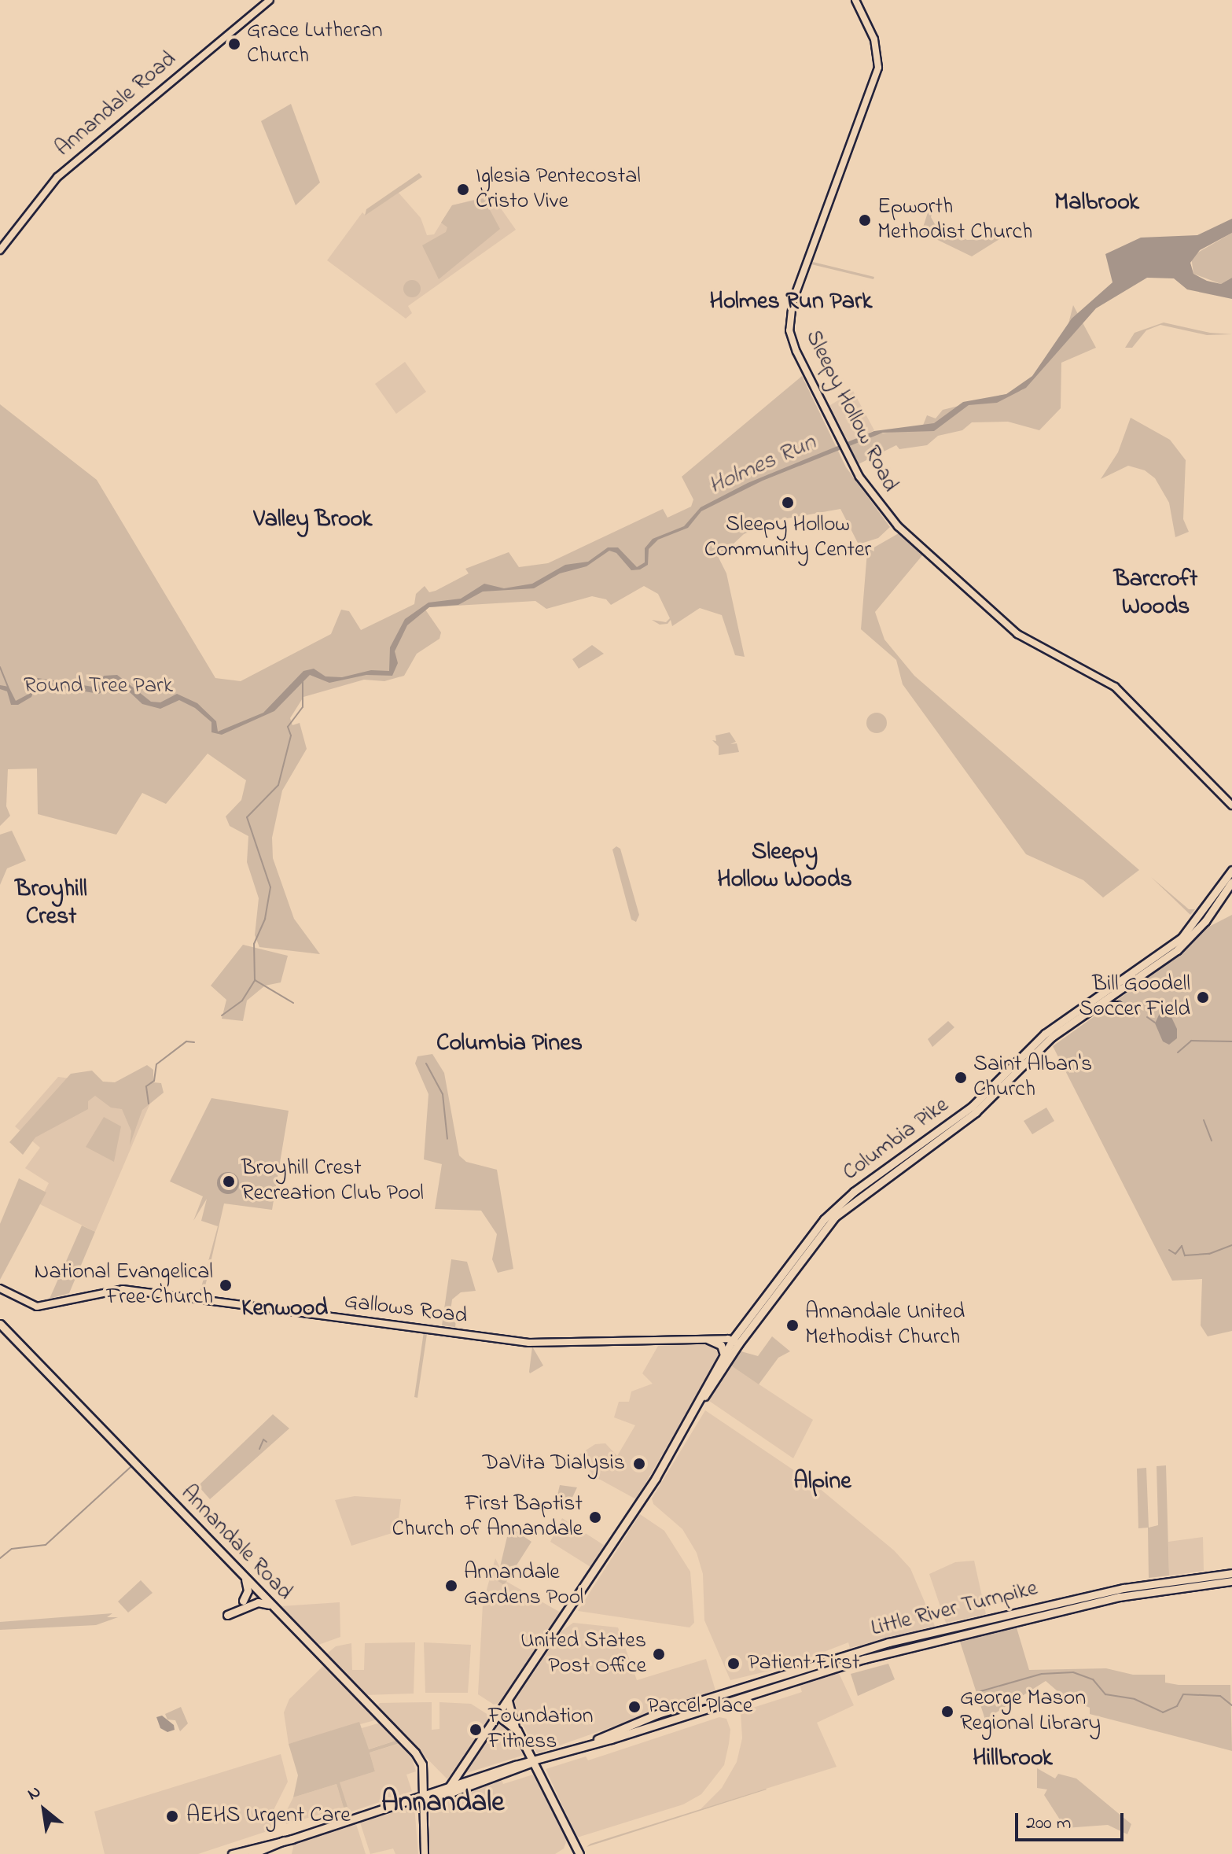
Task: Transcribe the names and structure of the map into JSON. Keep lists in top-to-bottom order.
{
  "streets": {
    "main road": [
      "Annandale Road",
      "Sleepy Hollow Road",
      "Columbia Pike",
      "Gallows Road",
      "Little River Turnpike"
    ]
  },
  "crossings": [
    ["Annandale Road", "Little River Turnpike"],
    ["Columbia Pike", "Gallows Road"],
    ["Columbia Pike", "Little River Turnpike"]
  ],
  "districts": [
    "Malbrook",
    "Holmes Run Park",
    "Valley Brook",
    "Barcroft Woods",
    "Sleepy Hollow Woods",
    "Broyhill Crest",
    "Columbia Pines",
    "Kenwood",
    "Alpine",
    "Hillbrook",
    "Annandale"
  ],
  "water": ["Holmes Run"],
  "parks": ["Round Tree Park"],
  "places": [
    "Grace Lutheran Church",
    "Iglesia Pentecostal Cristo Vive",
    "Epworth Methodist Church",
    "Sleepy Hollow Community Center",
    "Bill Goodell Soccer Field",
    "Saint Alban's Church",
    "Broyhill Crest Recreation Club Pool",
    "National Evangelical Free Church",
    "Annandale United Methodist Church",
    "DaVita Dialysis",
    "First Baptist Church of Annandale",
    "Annandale Gardens Pool",
    "United States Post Office",
    "Patient First",
    "Parcel Place",
    "George Mason Regional Library",
    "Foundation Fitness",
    "AEHS Urgent Care"
  ],
  "scale_bar": "200 m",
  "north": "top left"
}
